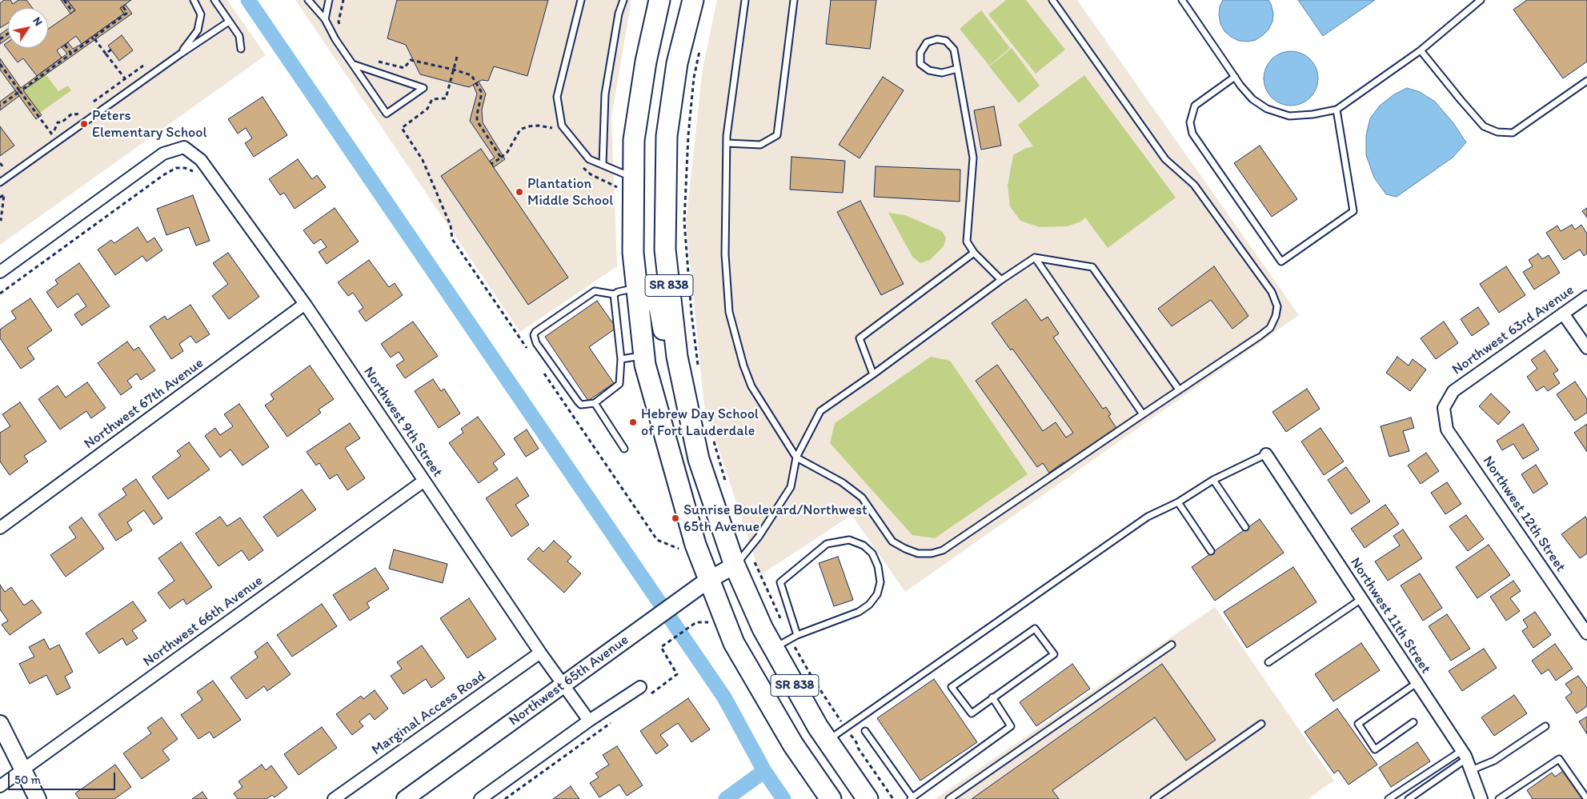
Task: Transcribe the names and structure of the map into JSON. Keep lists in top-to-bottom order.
{
  "streets": {
    "highway": ["SR 838"],
    "street": [
      "Northwest 63rd Avenue",
      "Northwest 67th Avenue",
      "Northwest 9th Street",
      "Northwest 12th Street",
      "Northwest 11th Street",
      "Northwest 66th Avenue",
      "Northwest 65th Avenue",
      "Marginal Access Road"
    ]
  },
  "crossings": [
    ["SR 838", "Northwest 65th Avenue"],
    ["Northwest 63rd Avenue", "Northwest 12th Street"],
    ["Northwest 67th Avenue", "Northwest 9th Street"],
    ["Northwest 9th Street", "Northwest 66th Avenue"],
    ["Northwest 9th Street", "Northwest 65th Avenue"],
    ["Northwest 9th Street", "Marginal Access Road"]
  ],
  "places": [
    "Peters Elementary School",
    "Plantation Middle School",
    "Hebrew Day School of Fort Lauderdale",
    "Sunrise Boulevard/Northwest 65th Avenue"
  ],
  "scale_bar": "50 m",
  "north": "top right"
}
